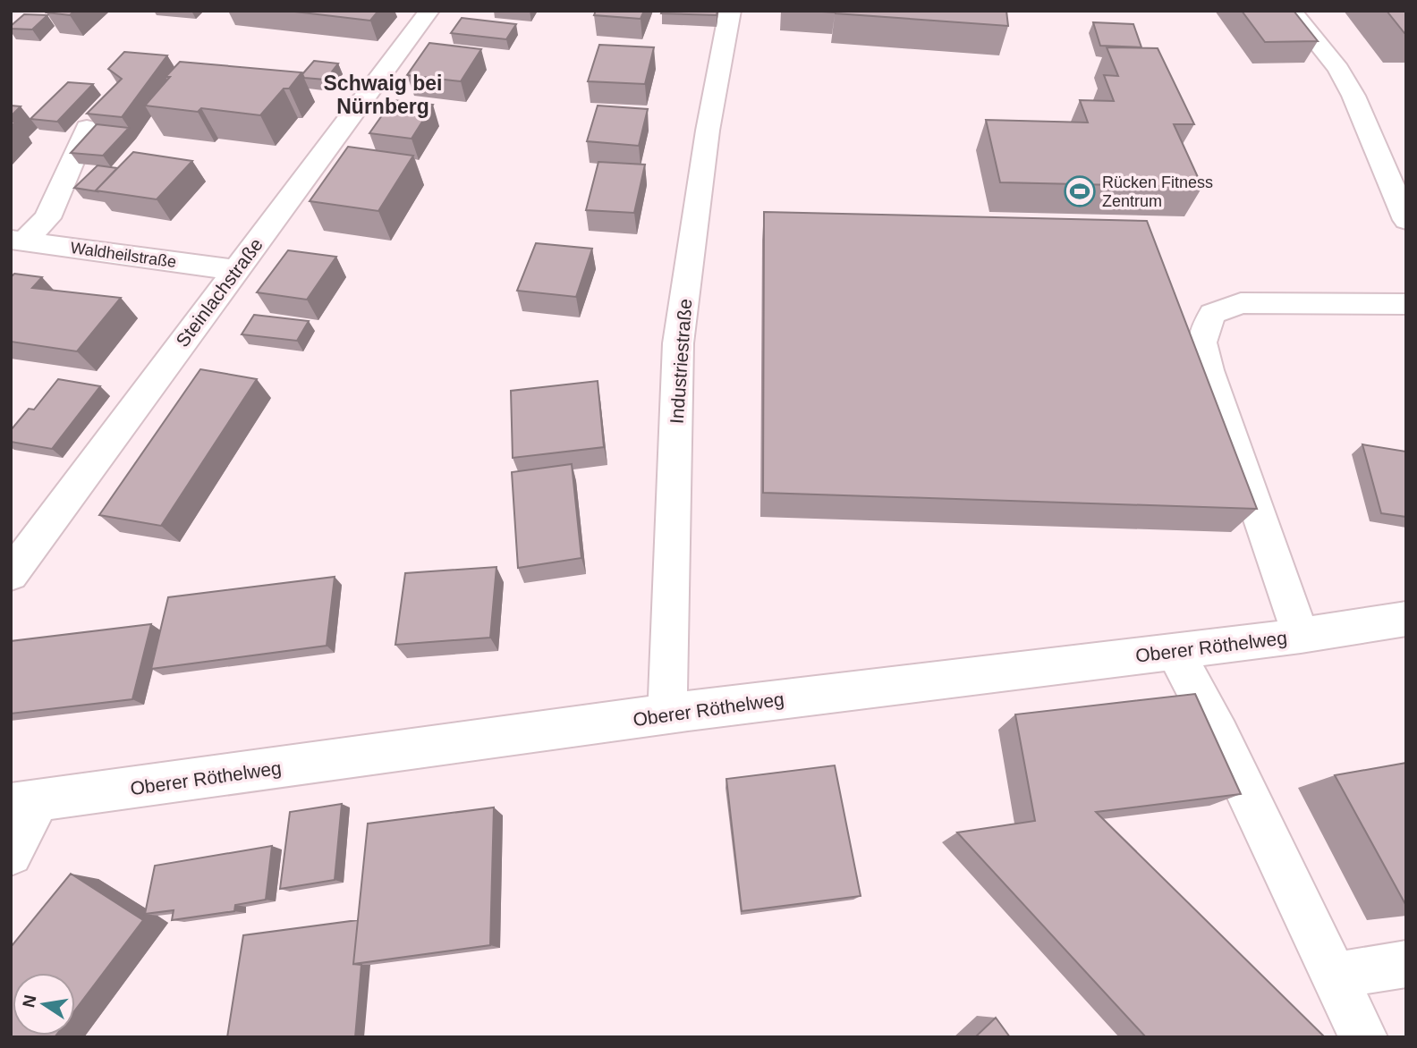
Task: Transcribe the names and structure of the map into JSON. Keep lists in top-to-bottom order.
{
  "streets": {
    "street": [
      "Waldheilstraße",
      "Steinlachstraße",
      "Industriestraße",
      "Oberer Röthelweg"
    ]
  },
  "crossings": [
    ["Waldheilstraße", "Steinlachstraße"],
    ["Industriestraße", "Oberer Röthelweg"]
  ],
  "districts": ["Schwaig bei Nürnberg"],
  "places": {
    "sports": ["Rücken Fitness Zentrum"]
  },
  "north": "left"
}
